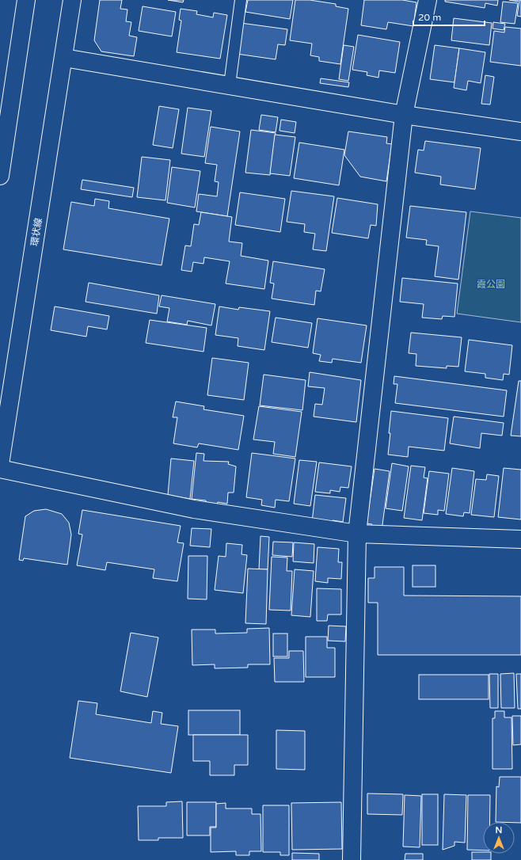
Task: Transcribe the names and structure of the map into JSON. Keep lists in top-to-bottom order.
{
  "streets": {
    "street": ["環状線"]
  },
  "parks": ["霞公園"],
  "scale_bar": "20 m",
  "north": "top"
}
